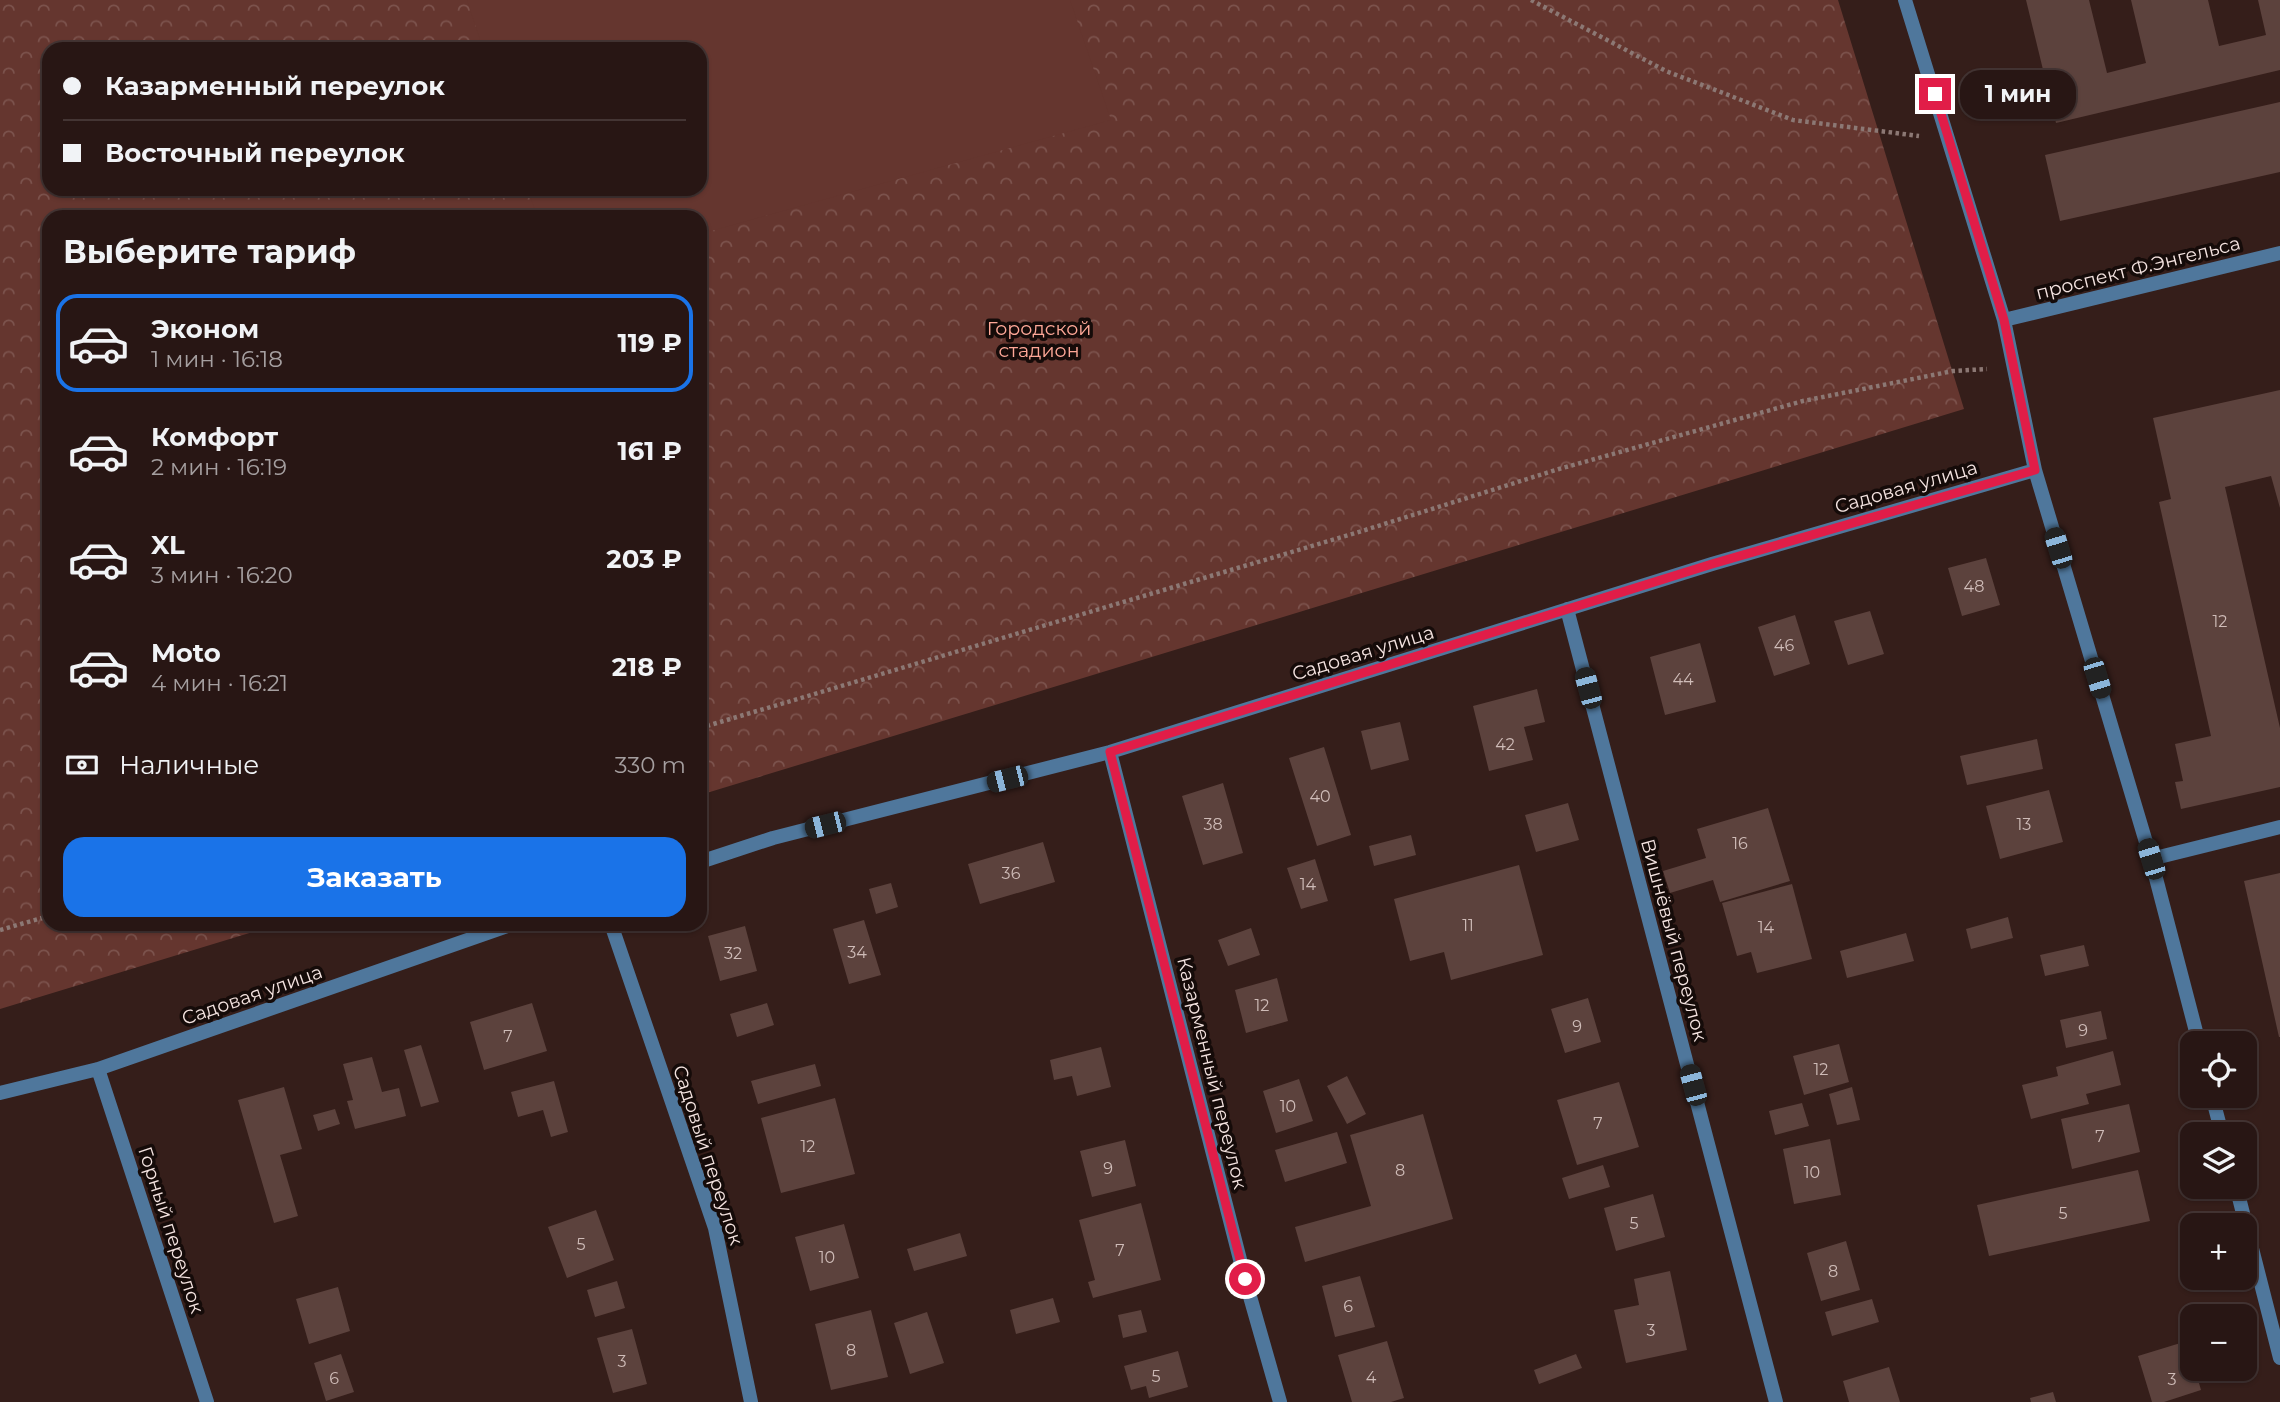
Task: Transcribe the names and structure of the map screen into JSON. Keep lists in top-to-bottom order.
{
  "streets": {
    "street": [
      "проспект Ф.Энгельса",
      "Садовая улица",
      "Вишнёвый переулок",
      "Казарменный переулок",
      "Садовый переулок",
      "Горный переулок"
    ]
  },
  "crossings": [
    ["Садовая улица", "Вишнёвый переулок"],
    ["Садовая улица", "Казарменный переулок"],
    ["Садовая улица", "Горный переулок"]
  ],
  "parks": ["Городской стадион"],
  "house_numbers": [
    "48",
    "12",
    "46",
    "44",
    "42",
    "40",
    "38",
    "13",
    "16",
    "36",
    "14",
    "11",
    "14",
    "34",
    "32",
    "12",
    "9",
    "9",
    "7",
    "12",
    "10",
    "7",
    "7",
    "12",
    "9",
    "8",
    "10",
    "5",
    "5",
    "5",
    "7",
    "10",
    "8",
    "6",
    "3",
    "8",
    "3",
    "5",
    "4",
    "6",
    "3"
  ],
  "page": {
    "banner": ["Казарменный переулок", "Восточный переулок"],
    "bubble": "1 мин",
    "heading": "Выберите тариф",
    "list": [
      {
        "name": "Эконом",
        "note": "1 мин · 16:18",
        "value": "119 ₽"
      },
      {
        "name": "Комфорт",
        "note": "2 мин · 16:19",
        "value": "161 ₽"
      },
      {
        "name": "XL",
        "note": "3 мин · 16:20",
        "value": "203 ₽"
      },
      {
        "name": "Moto",
        "note": "4 мин · 16:21",
        "value": "218 ₽"
      }
    ],
    "pay": ["Наличные", "330 m"],
    "buttons": "Заказать",
    "map_buttons": ["+", "−"]
  }
}
